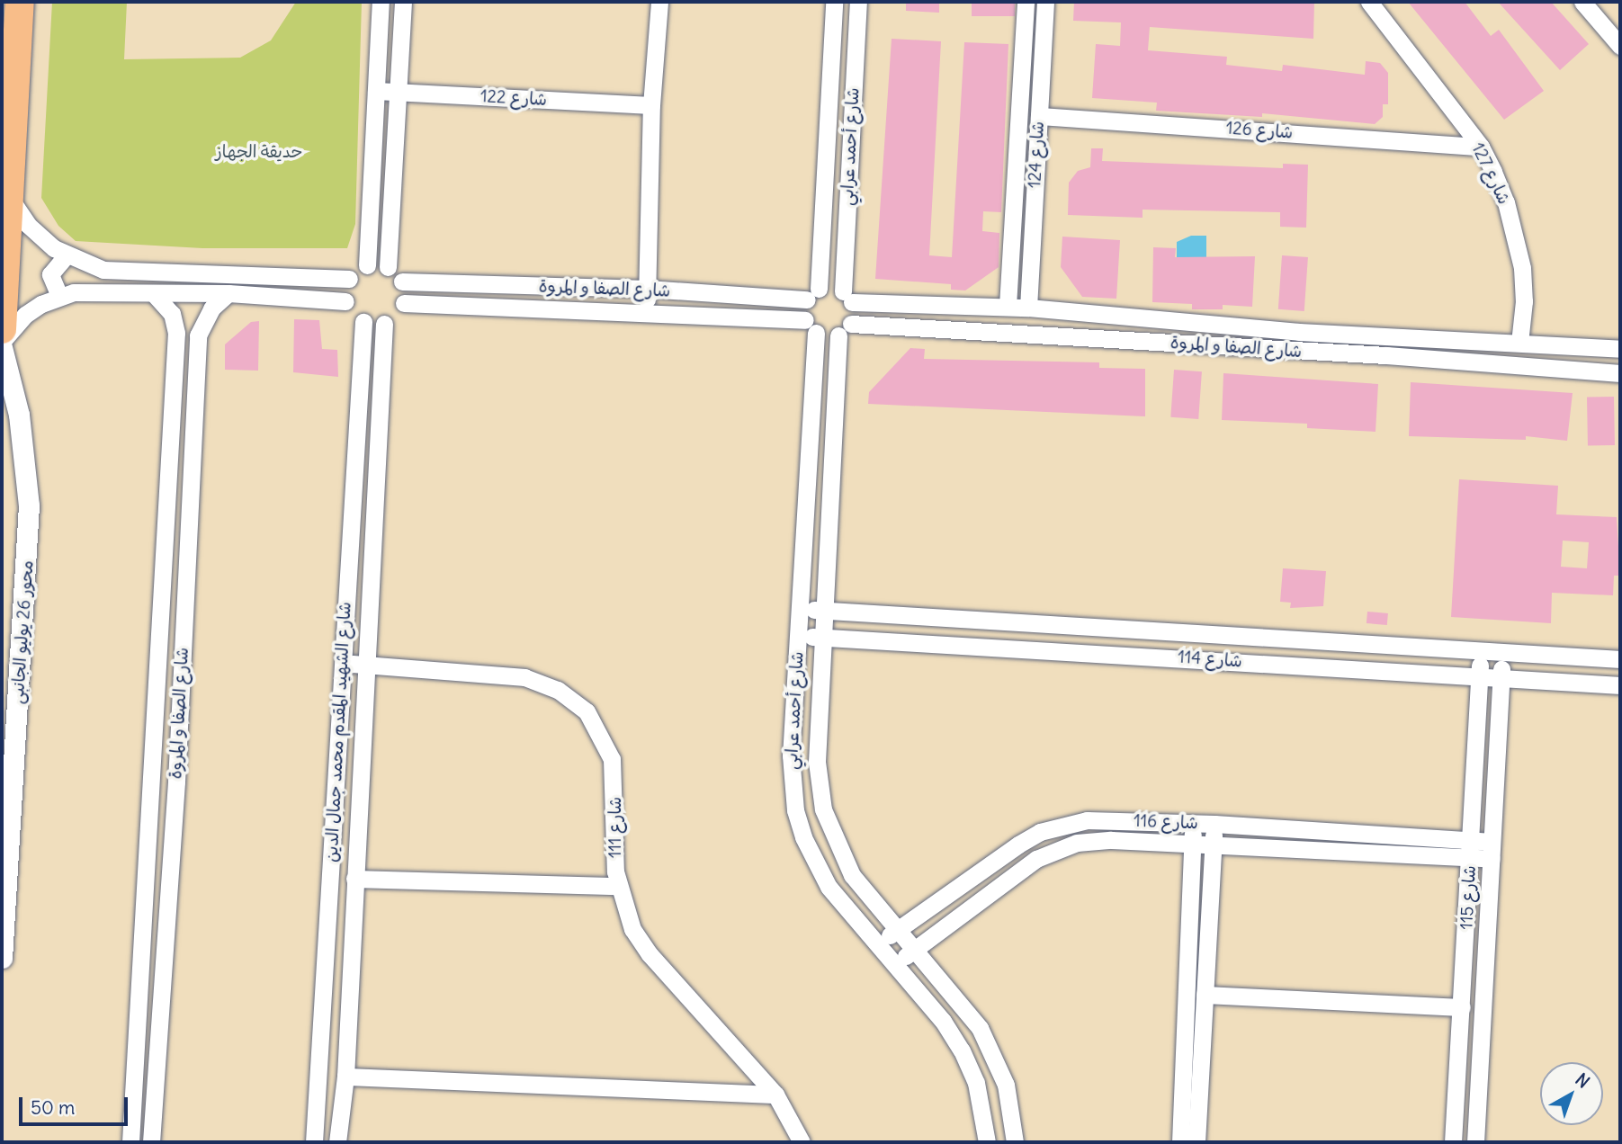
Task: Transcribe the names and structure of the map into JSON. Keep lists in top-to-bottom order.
{
  "streets": {
    "street": [
      "شارع 122",
      "شارع 126",
      "شارع أحمد عرابي",
      "شارع 124",
      "شارع 127",
      "شارع الصفا و المروة",
      "محور 26 يوليو الجانبى",
      "شارع 114",
      "شارع الشهيد المقدم محمد جمال الدين",
      "شارع 116",
      "شارع 111",
      "شارع 115"
    ]
  },
  "crossings": [
    ["شارع 126", "شارع 124"],
    ["شارع 126", "شارع 127"],
    ["شارع أحمد عرابي", "شارع الصفا و المروة"],
    ["شارع أحمد عرابي", "شارع 114"],
    ["شارع أحمد عرابي", "شارع 116"],
    ["شارع 124", "شارع الصفا و المروة"],
    ["شارع 127", "شارع الصفا و المروة"],
    ["شارع الصفا و المروة", "شارع الشهيد المقدم محمد جمال الدين"],
    ["شارع 114", "شارع 115"],
    ["شارع الشهيد المقدم محمد جمال الدين", "شارع 111"],
    ["شارع 116", "شارع 115"]
  ],
  "parks": ["حديقة الجهاز"],
  "scale_bar": "50 m",
  "north": "top right"
}
